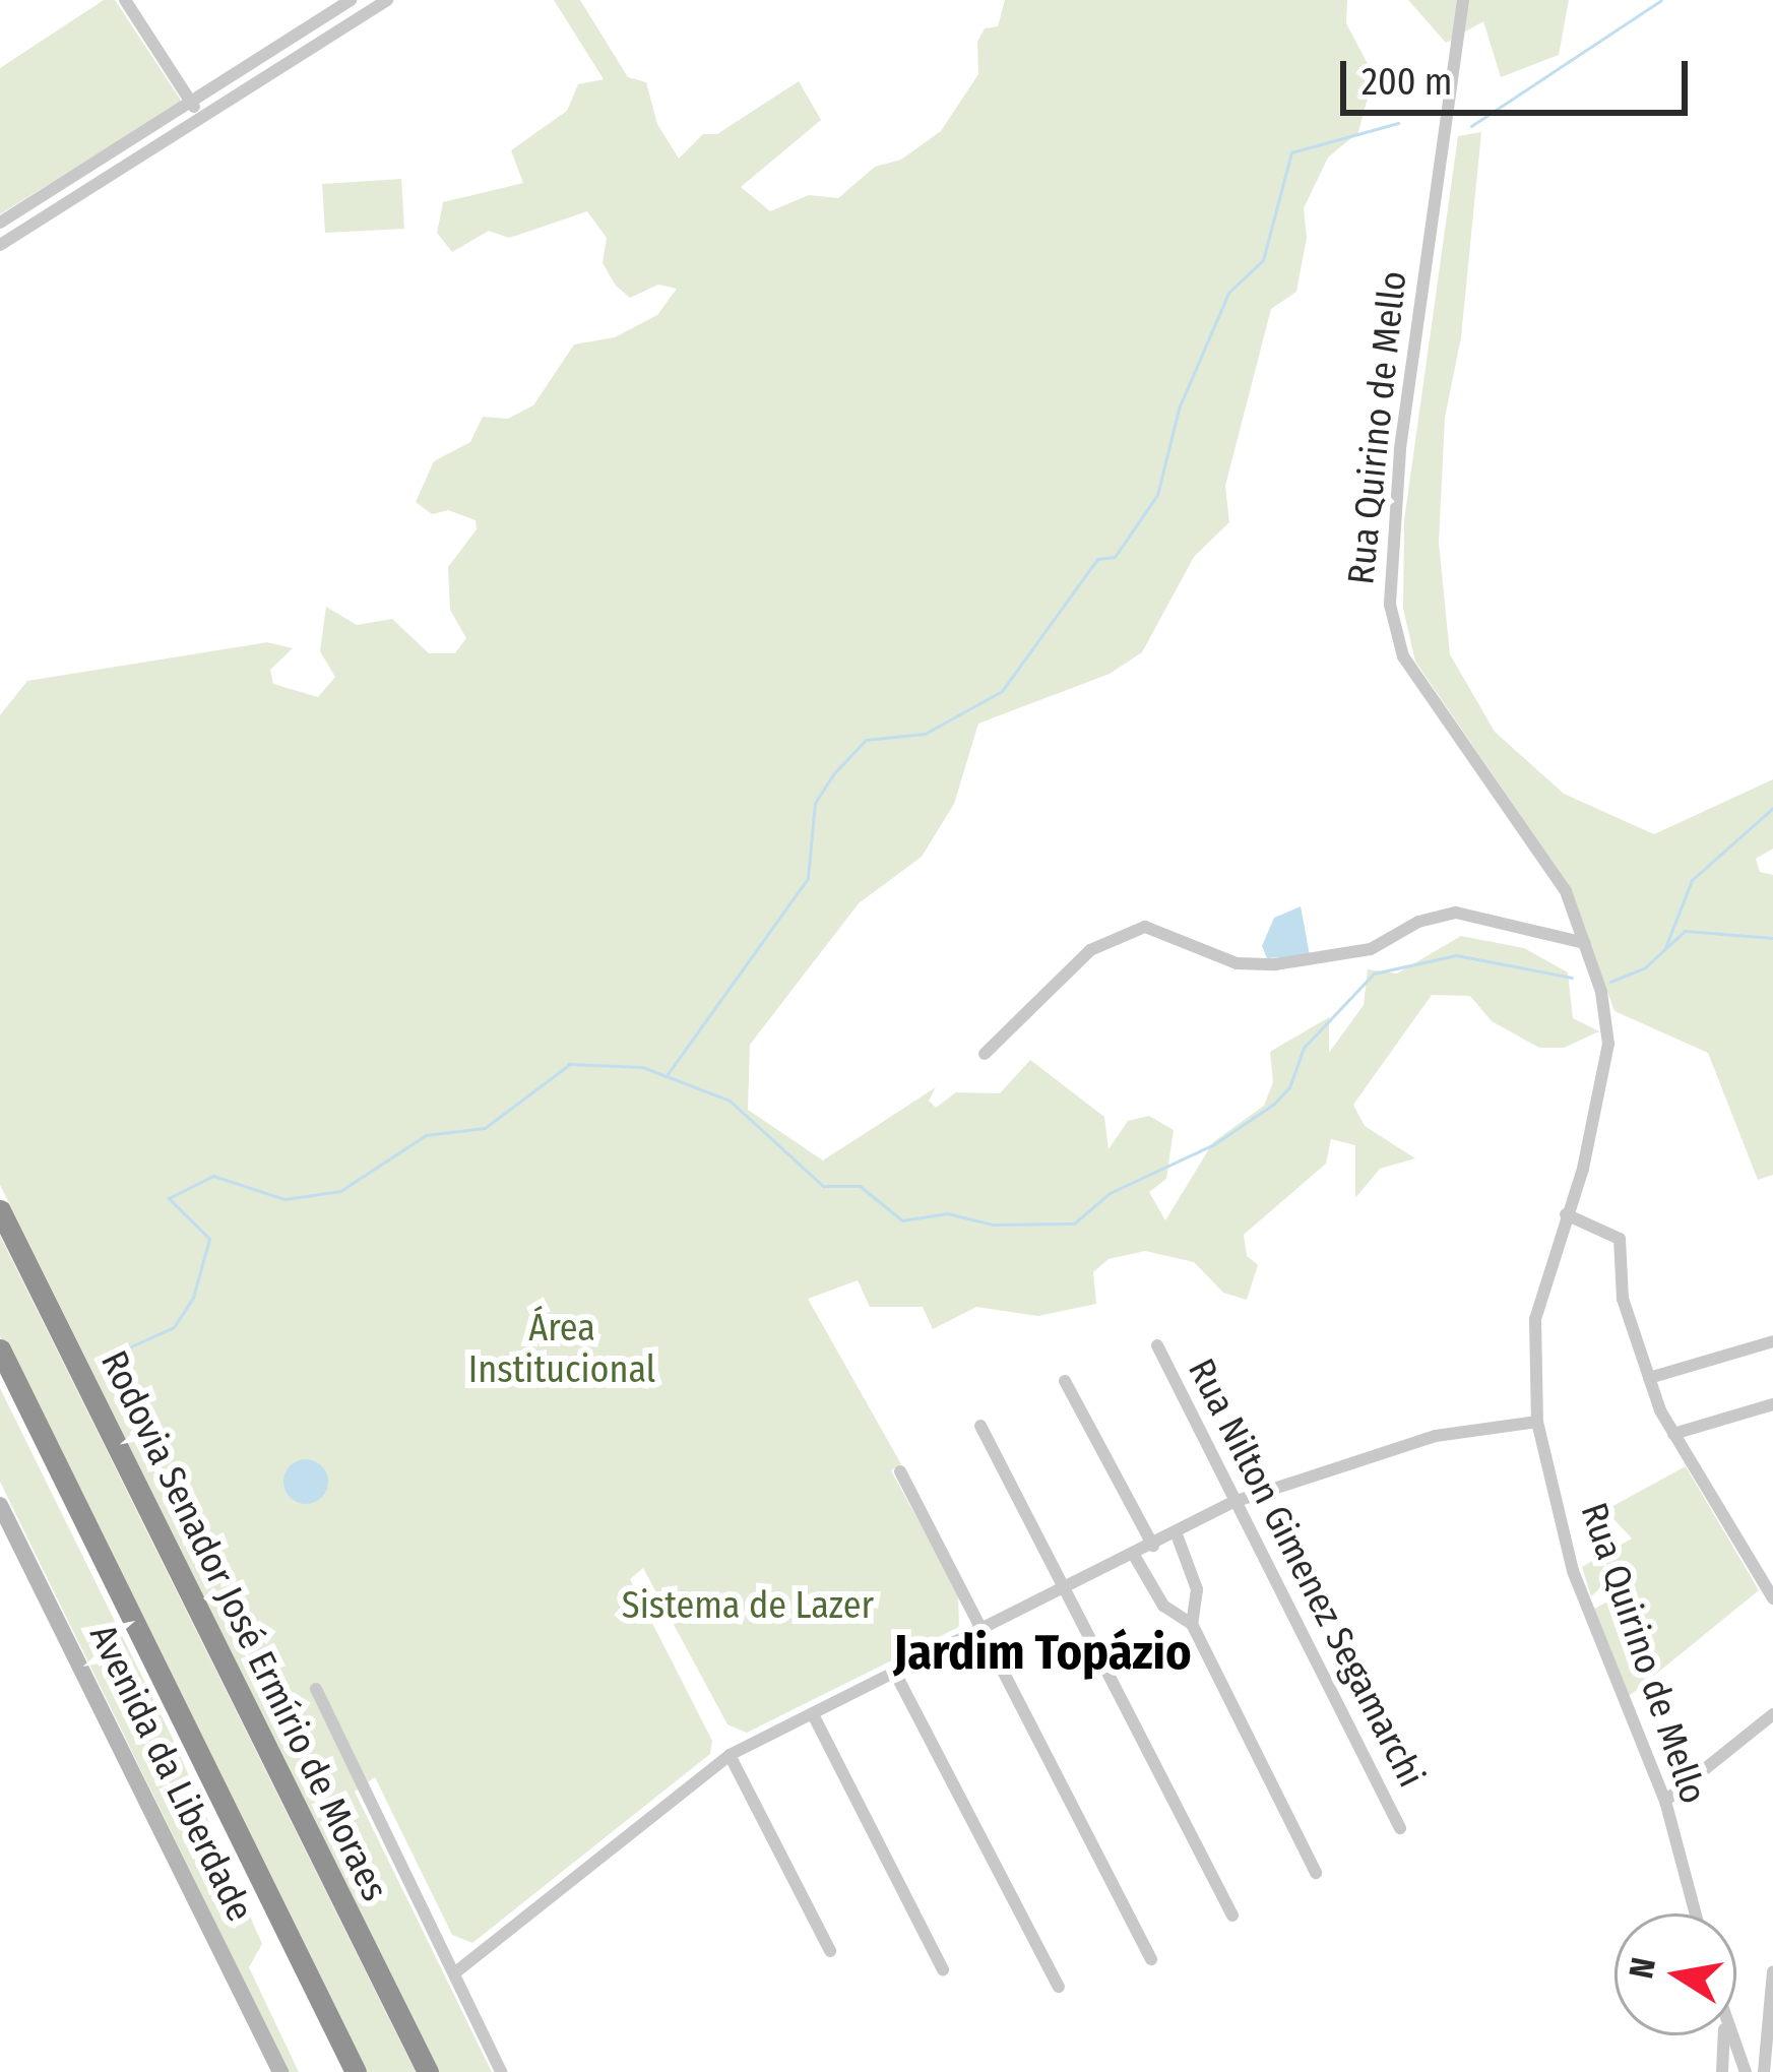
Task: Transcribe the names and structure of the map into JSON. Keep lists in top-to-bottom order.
{
  "streets": {
    "highway": ["Rodovia Senador José Ermírio de Moraes"],
    "street": ["Rua Quirino de Mello", "Rua Nilton Gimenez Segamarchi", "Avenida da Liberdade"]
  },
  "districts": ["Jardim Topázio"],
  "parks": ["Área Institucional", "Sistema de Lazer"],
  "scale_bar": "200 m",
  "north": "left"
}
